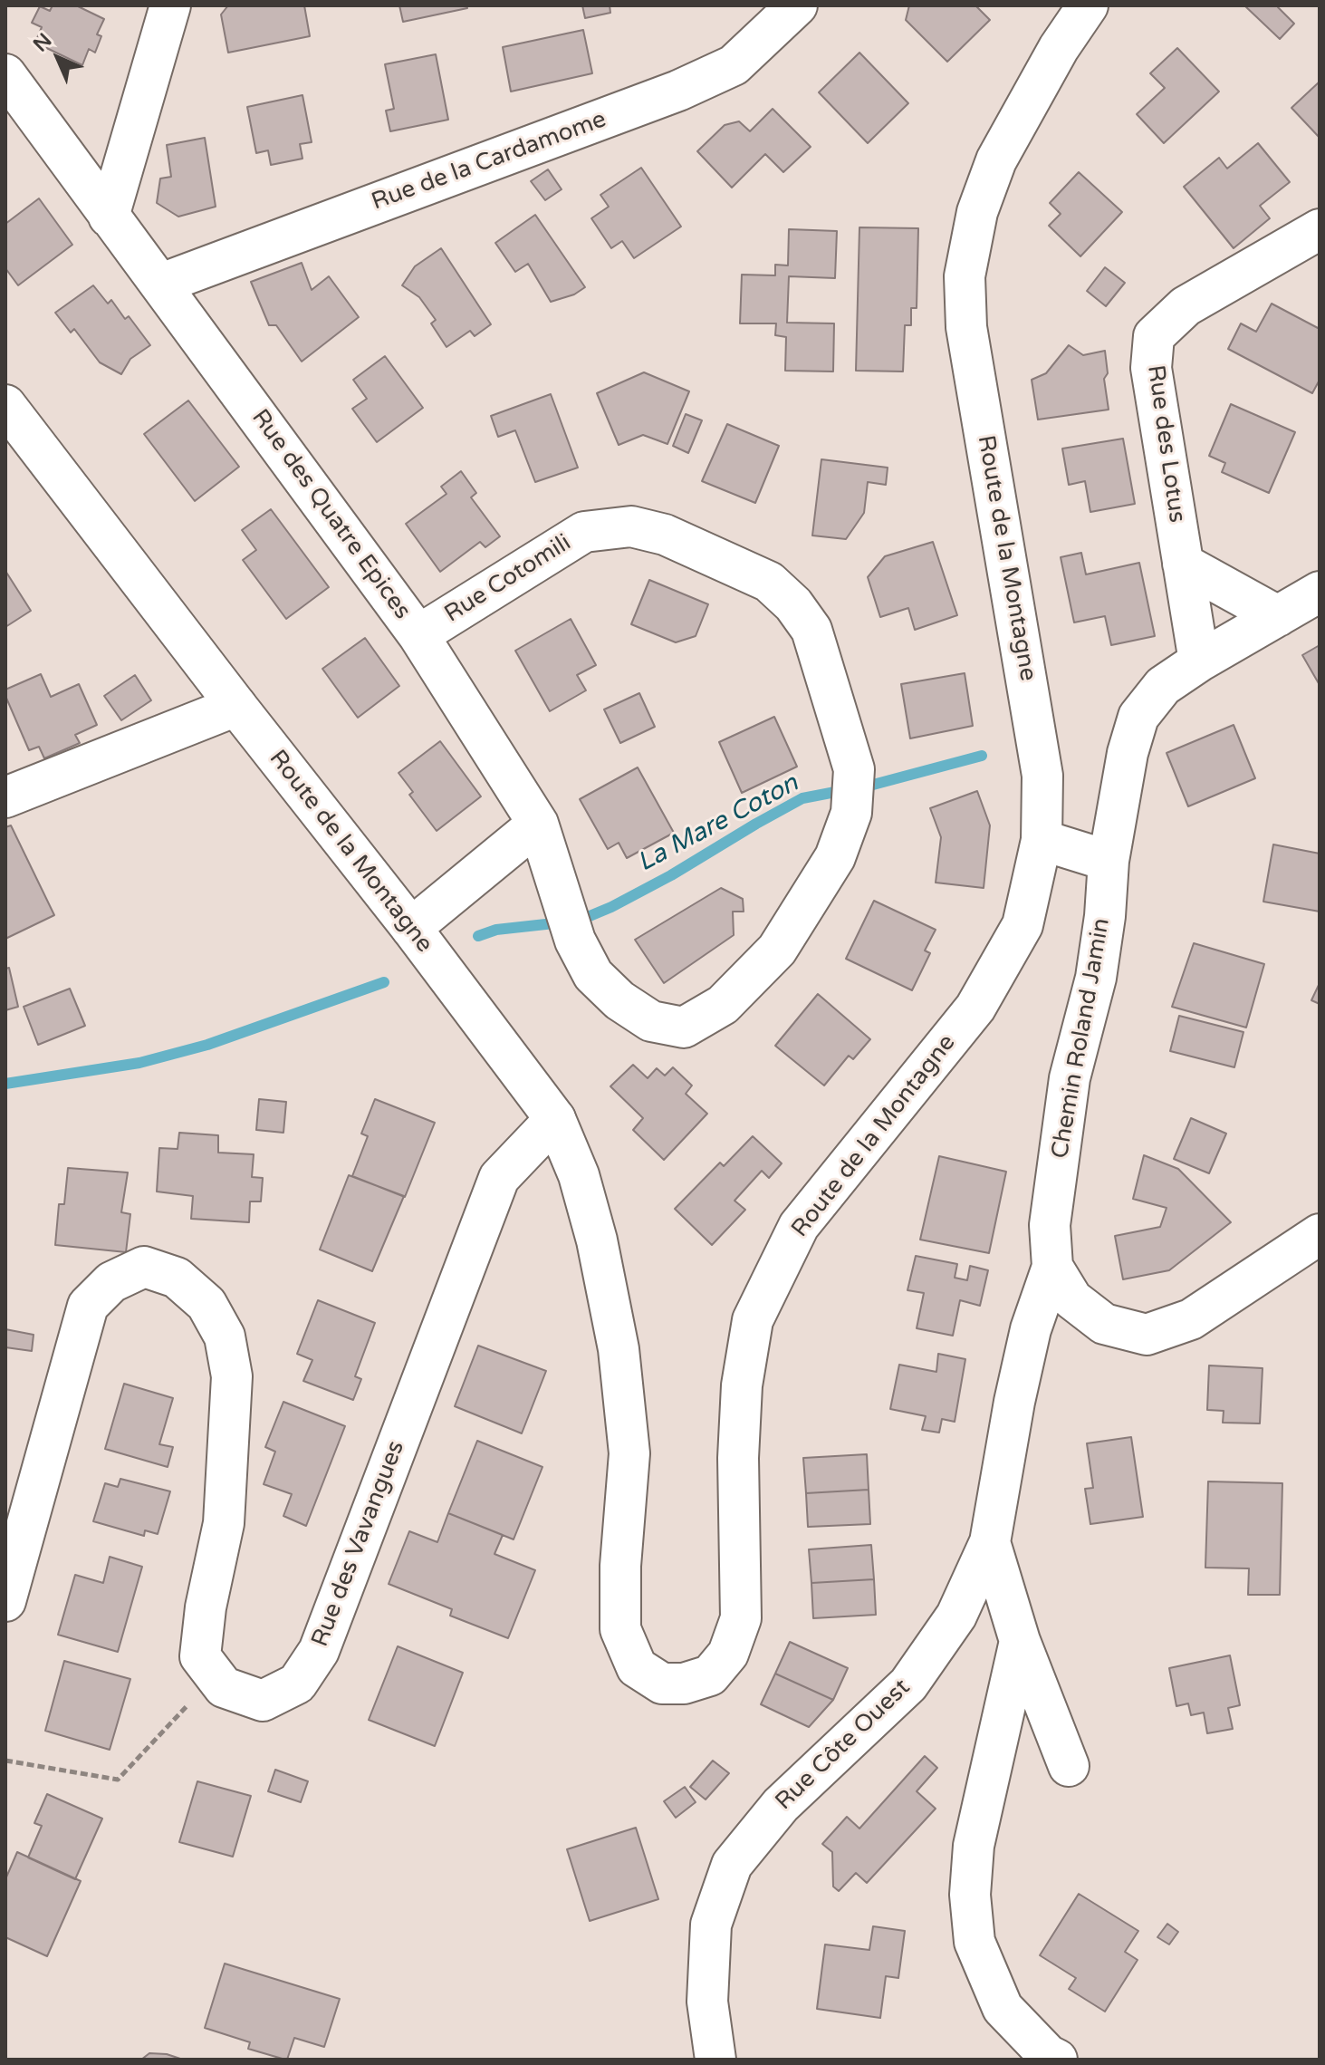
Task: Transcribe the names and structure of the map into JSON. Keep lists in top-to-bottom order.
{
  "streets": {
    "street": [
      "Rue de la Cardamome",
      "Rue des Lotus",
      "Rue des Quatre Epices",
      "Route de la Montagne",
      "Rue Cotomili",
      "Chemin Roland Jamin",
      "Rue des Vavangues",
      "Rue Côte Ouest"
    ]
  },
  "crossings": [
    ["Rue de la Cardamome", "Rue des Quatre Epices"],
    ["Rue des Lotus", "Chemin Roland Jamin"],
    ["Rue des Quatre Epices", "Rue Cotomili"],
    ["Route de la Montagne", "Rue des Vavangues"],
    ["Chemin Roland Jamin", "Rue Côte Ouest"]
  ],
  "water": ["La Mare Coton"],
  "north": "top left"
}
